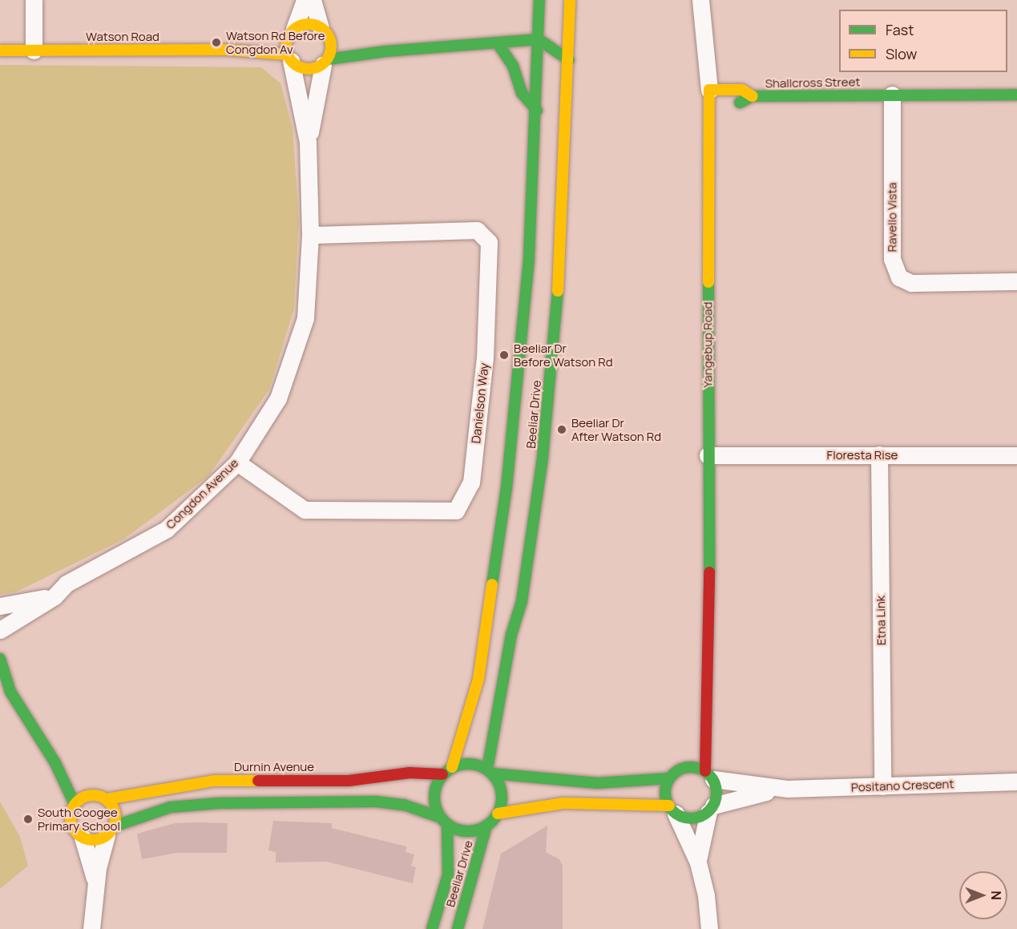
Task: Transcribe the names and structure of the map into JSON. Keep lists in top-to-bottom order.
{
  "streets": {
    "main road": [
      "Watson Road",
      "Shallcross Street",
      "Yangebup Road",
      "Beeliar Drive",
      "Durnin Avenue"
    ],
    "street": [
      "Ravello Vista",
      "Danielson Way",
      "Floresta Rise",
      "Congdon Avenue",
      "Etna Link",
      "Positano Crescent"
    ]
  },
  "crossings": [
    ["Watson Road", "Congdon Avenue"],
    ["Shallcross Street", "Ravello Vista"],
    ["Shallcross Street", "Yangebup Road"],
    ["Yangebup Road", "Floresta Rise"],
    ["Yangebup Road", "Positano Crescent"],
    ["Danielson Way", "Congdon Avenue"],
    ["Beeliar Drive", "Durnin Avenue"],
    ["Floresta Rise", "Etna Link"],
    ["Etna Link", "Positano Crescent"]
  ],
  "places": [
    "Watson Rd Before Congdon Av",
    "Beeliar Dr Before Watson Rd",
    "Beeliar Dr After Watson Rd",
    "South Coogee Primary School"
  ],
  "legend": ["Fast", "Slow"],
  "north": "right"
}
